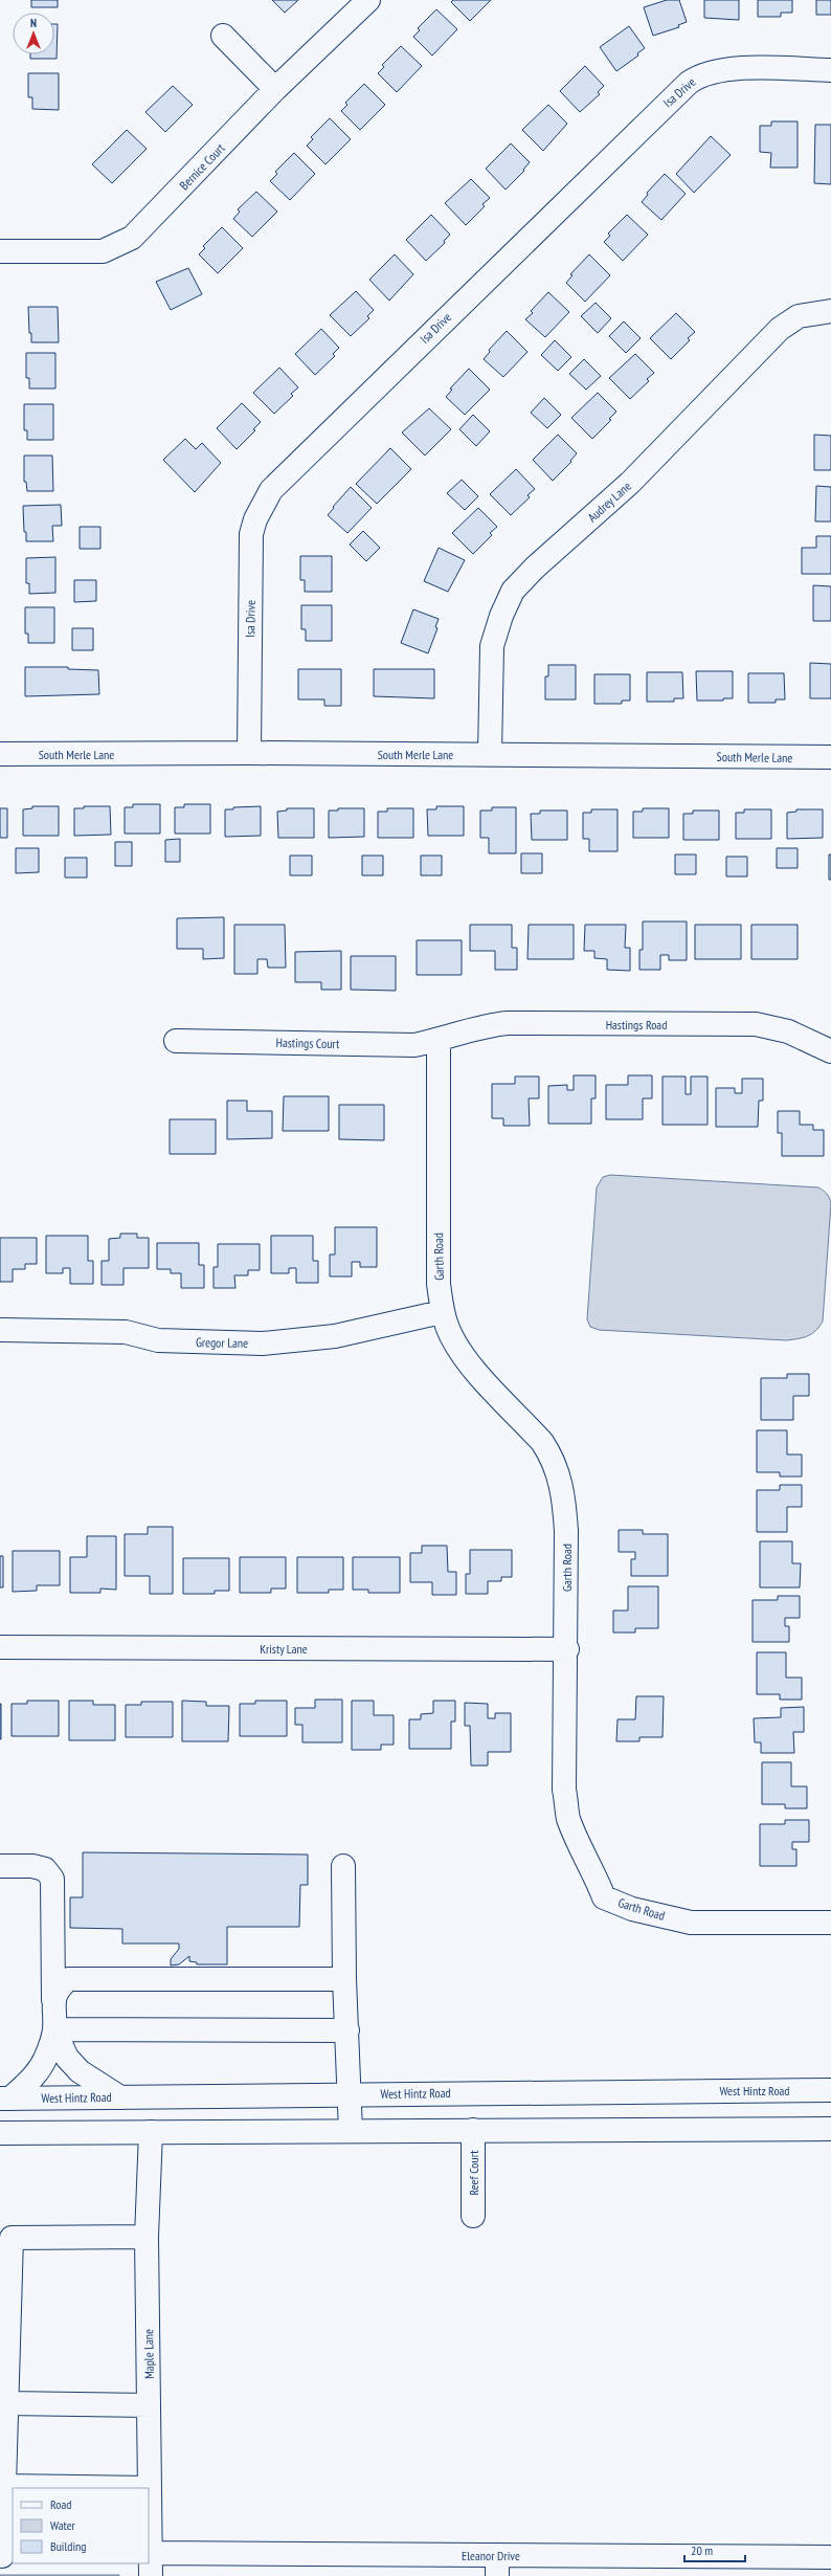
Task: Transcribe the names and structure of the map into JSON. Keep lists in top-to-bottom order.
{
  "streets": {
    "street": [
      "Isa Drive",
      "Bernice Court",
      "Audrey Lane",
      "South Merle Lane",
      "Hastings Road",
      "Hastings Court",
      "Garth Road",
      "Gregor Lane",
      "Kristy Lane",
      "West Hintz Road",
      "Reef Court",
      "Maple Lane",
      "Eleanor Drive"
    ]
  },
  "crossings": [
    ["Isa Drive", "South Merle Lane"],
    ["Audrey Lane", "South Merle Lane"],
    ["Hastings Road", "Hastings Court"],
    ["Hastings Road", "Garth Road"],
    ["Hastings Court", "Garth Road"],
    ["Garth Road", "Gregor Lane"],
    ["Garth Road", "Kristy Lane"],
    ["Maple Lane", "Eleanor Drive"]
  ],
  "legend": ["Road", "Water", "Building"],
  "scale_bar": "20 m",
  "north": "top"
}
